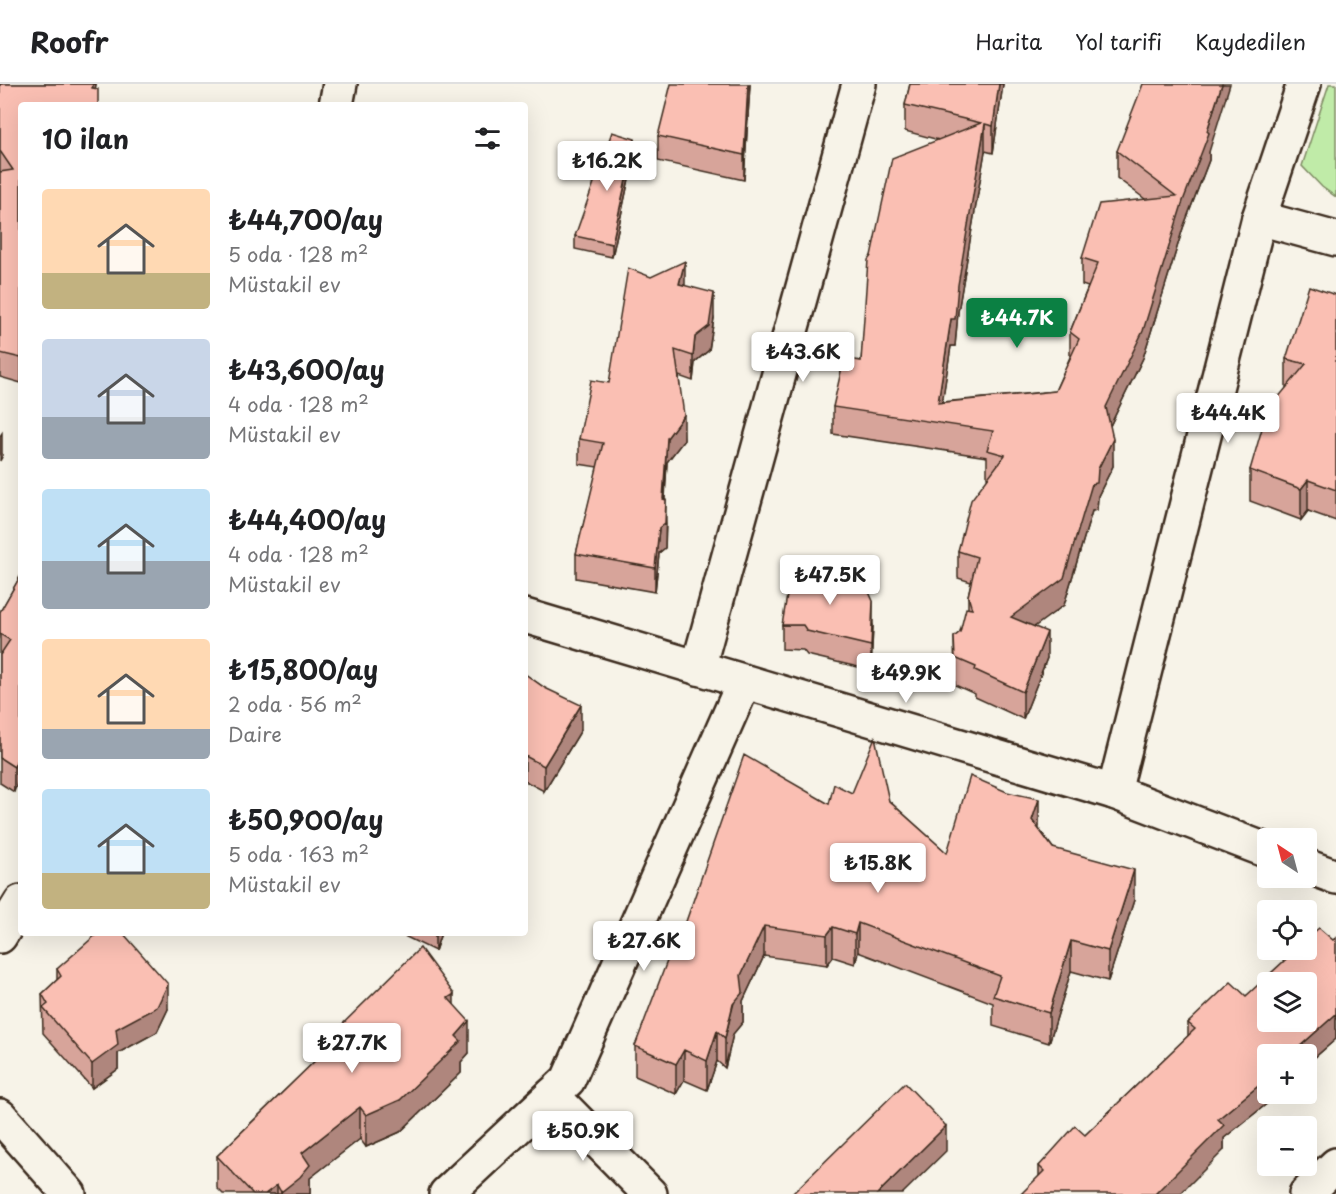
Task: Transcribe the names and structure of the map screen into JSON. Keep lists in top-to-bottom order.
{
  "north": "top left",
  "page": {
    "header": "Roofr",
    "nav": ["Harita", "Yol tarifi", "Kaydedilen"],
    "heading": "10 ilan",
    "price": [
      "₺16.2K",
      "₺44.7K",
      "₺43.6K",
      "₺44.4K",
      "₺47.5K",
      "₺49.9K",
      "₺15.8K",
      "₺27.6K",
      "₺27.7K",
      "₺50.9K"
    ],
    "list": [
      {
        "name": "₺44,700/ay",
        "note": "5 oda · 128 m² · Müstakil ev"
      },
      {
        "name": "₺43,600/ay",
        "note": "4 oda · 128 m² · Müstakil ev"
      },
      {
        "name": "₺44,400/ay",
        "note": "4 oda · 128 m² · Müstakil ev"
      },
      {
        "name": "₺15,800/ay",
        "note": "2 oda · 56 m² · Daire"
      },
      {
        "name": "₺50,900/ay",
        "note": "5 oda · 163 m² · Müstakil ev"
      }
    ],
    "map_buttons": ["+", "−"]
  }
}
